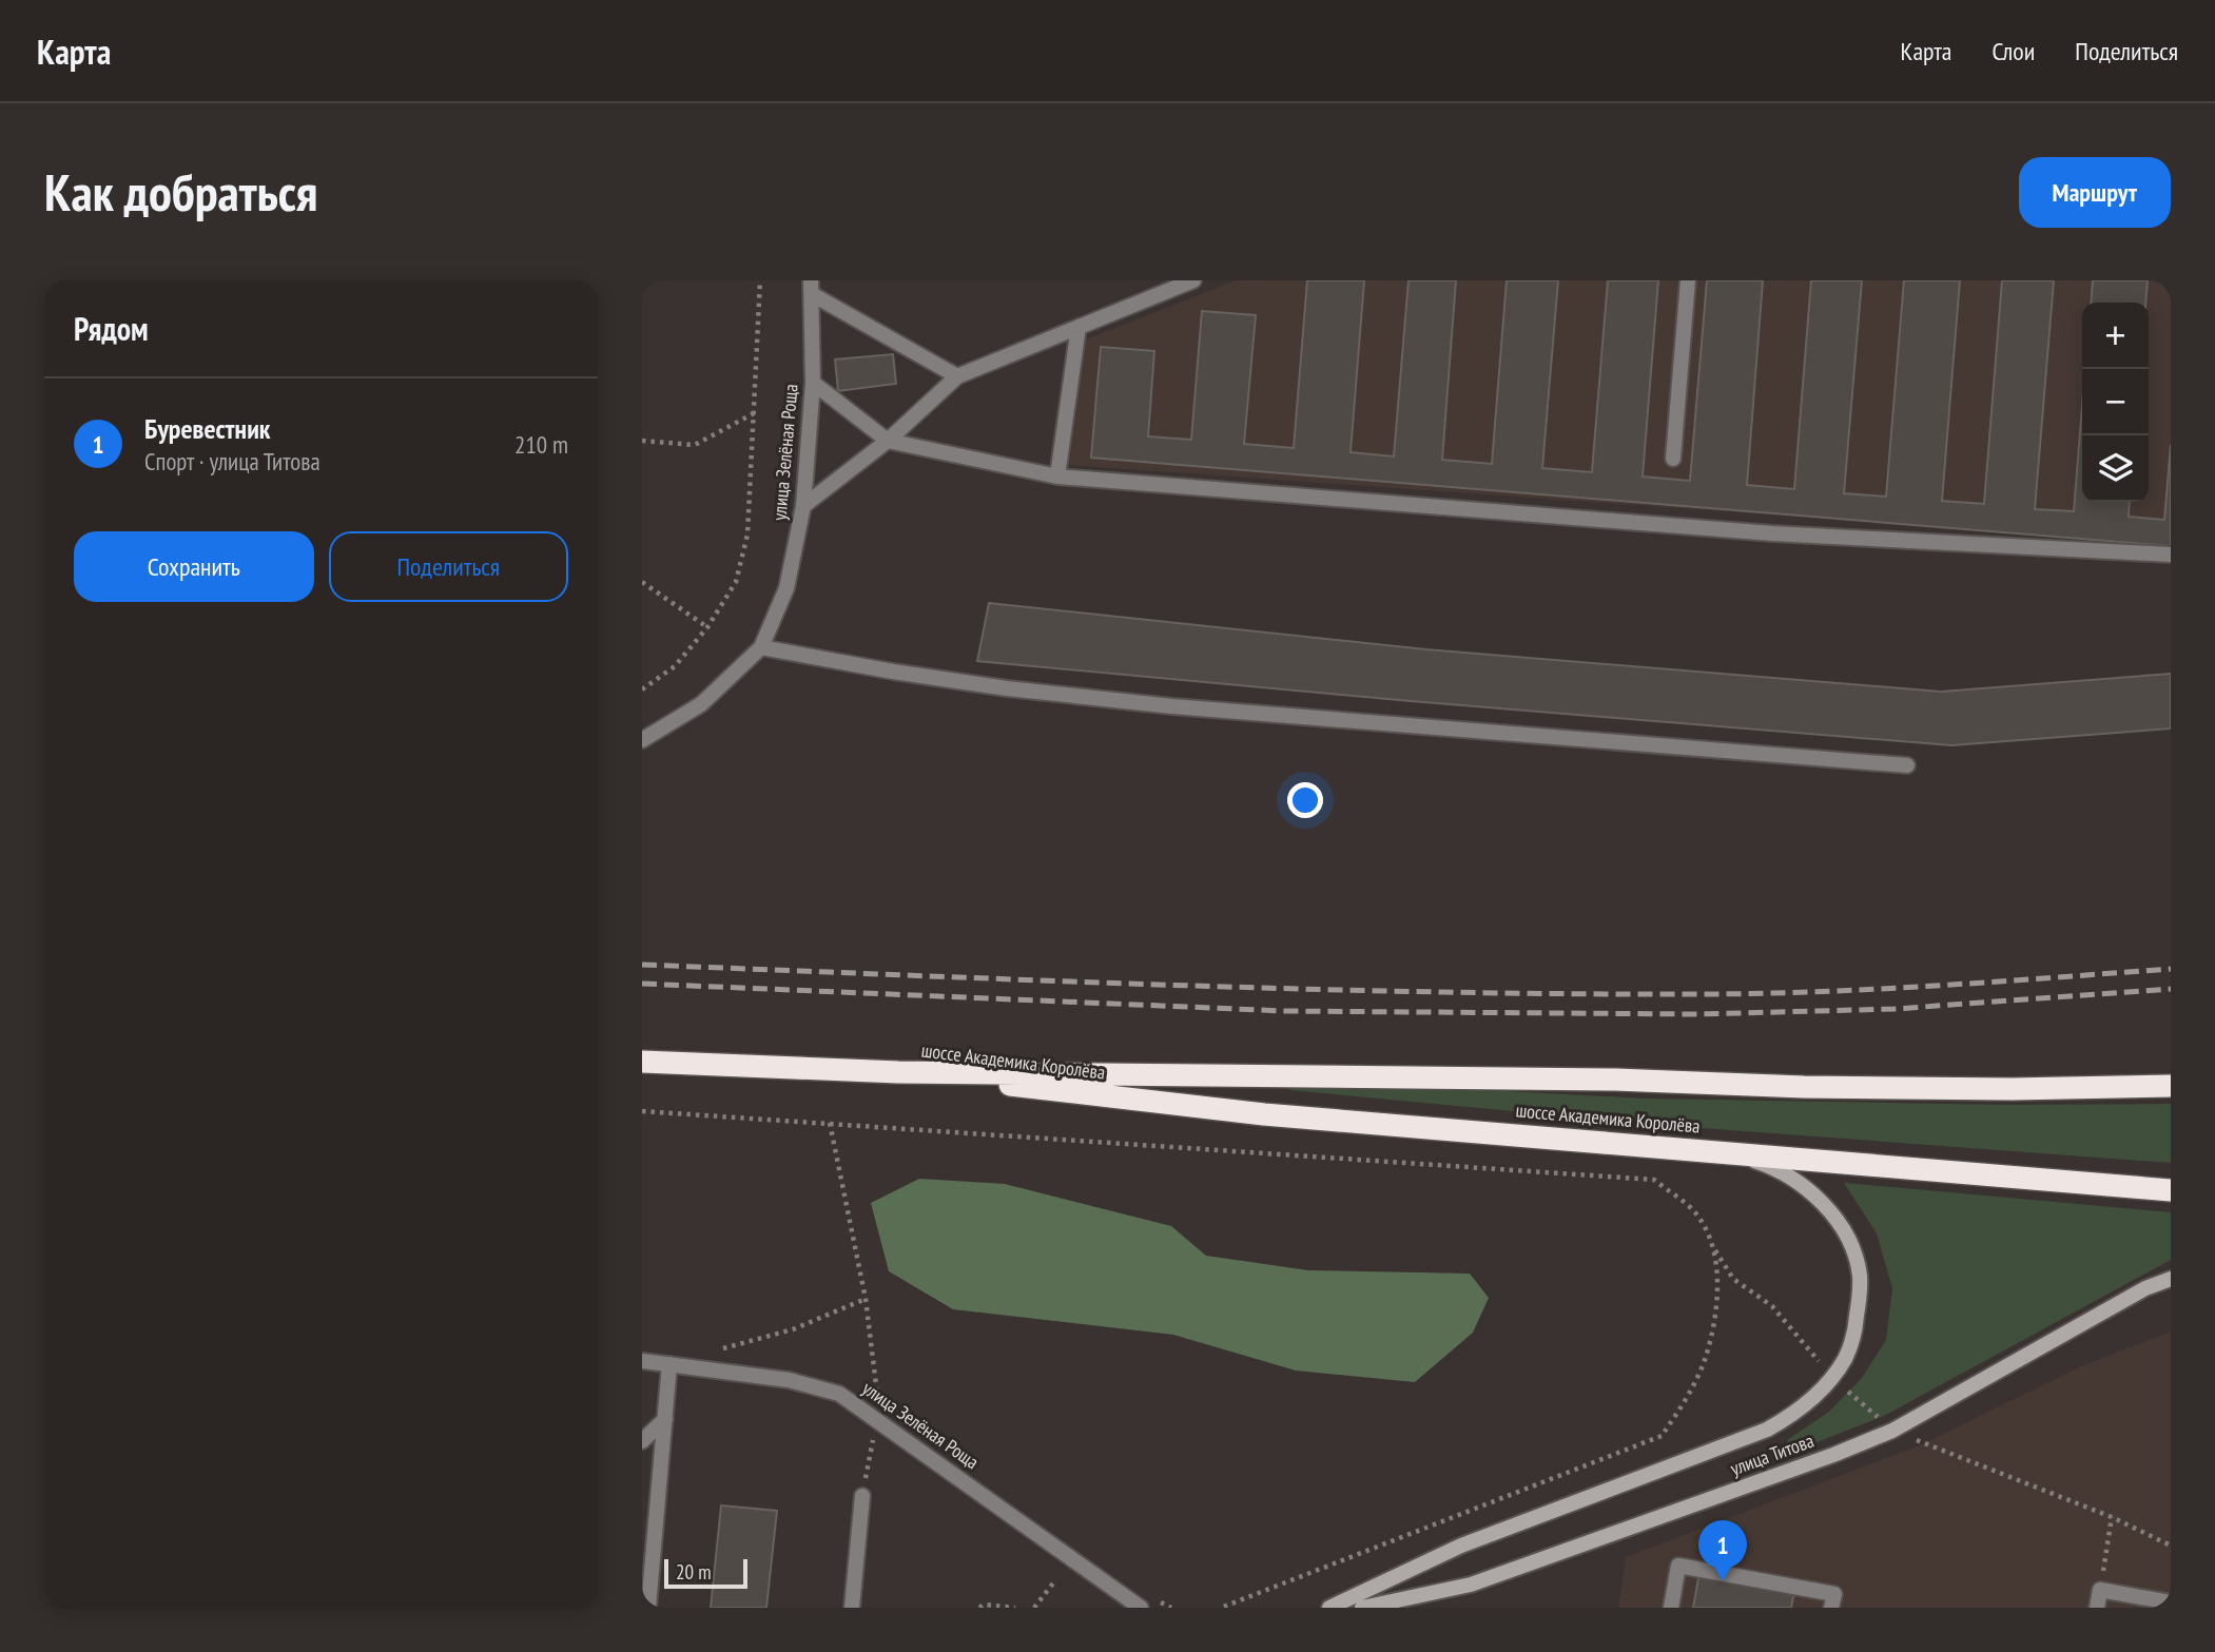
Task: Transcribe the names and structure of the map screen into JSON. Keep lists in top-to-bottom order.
{
  "streets": {
    "highway": ["шоссе Академика Королёва"],
    "main road": ["улица Титова"],
    "street": ["улица Зелёная Роща"]
  },
  "scale_bar": "20 m",
  "page": {
    "header": "Карта",
    "nav": ["Карта", "Слои", "Поделиться"],
    "buttons": [
      "Маршрут",
      ["Сохранить", "Поделиться"]
    ],
    "title": "Как добраться",
    "heading": "Рядом",
    "map_buttons": ["+", "−"],
    "list": [
      {
        "mark": "1",
        "name": "Буревестник",
        "note": "Спорт · улица Титова",
        "value": "210 m"
      }
    ],
    "pins": "1",
    "scale": "20 m"
  }
}
